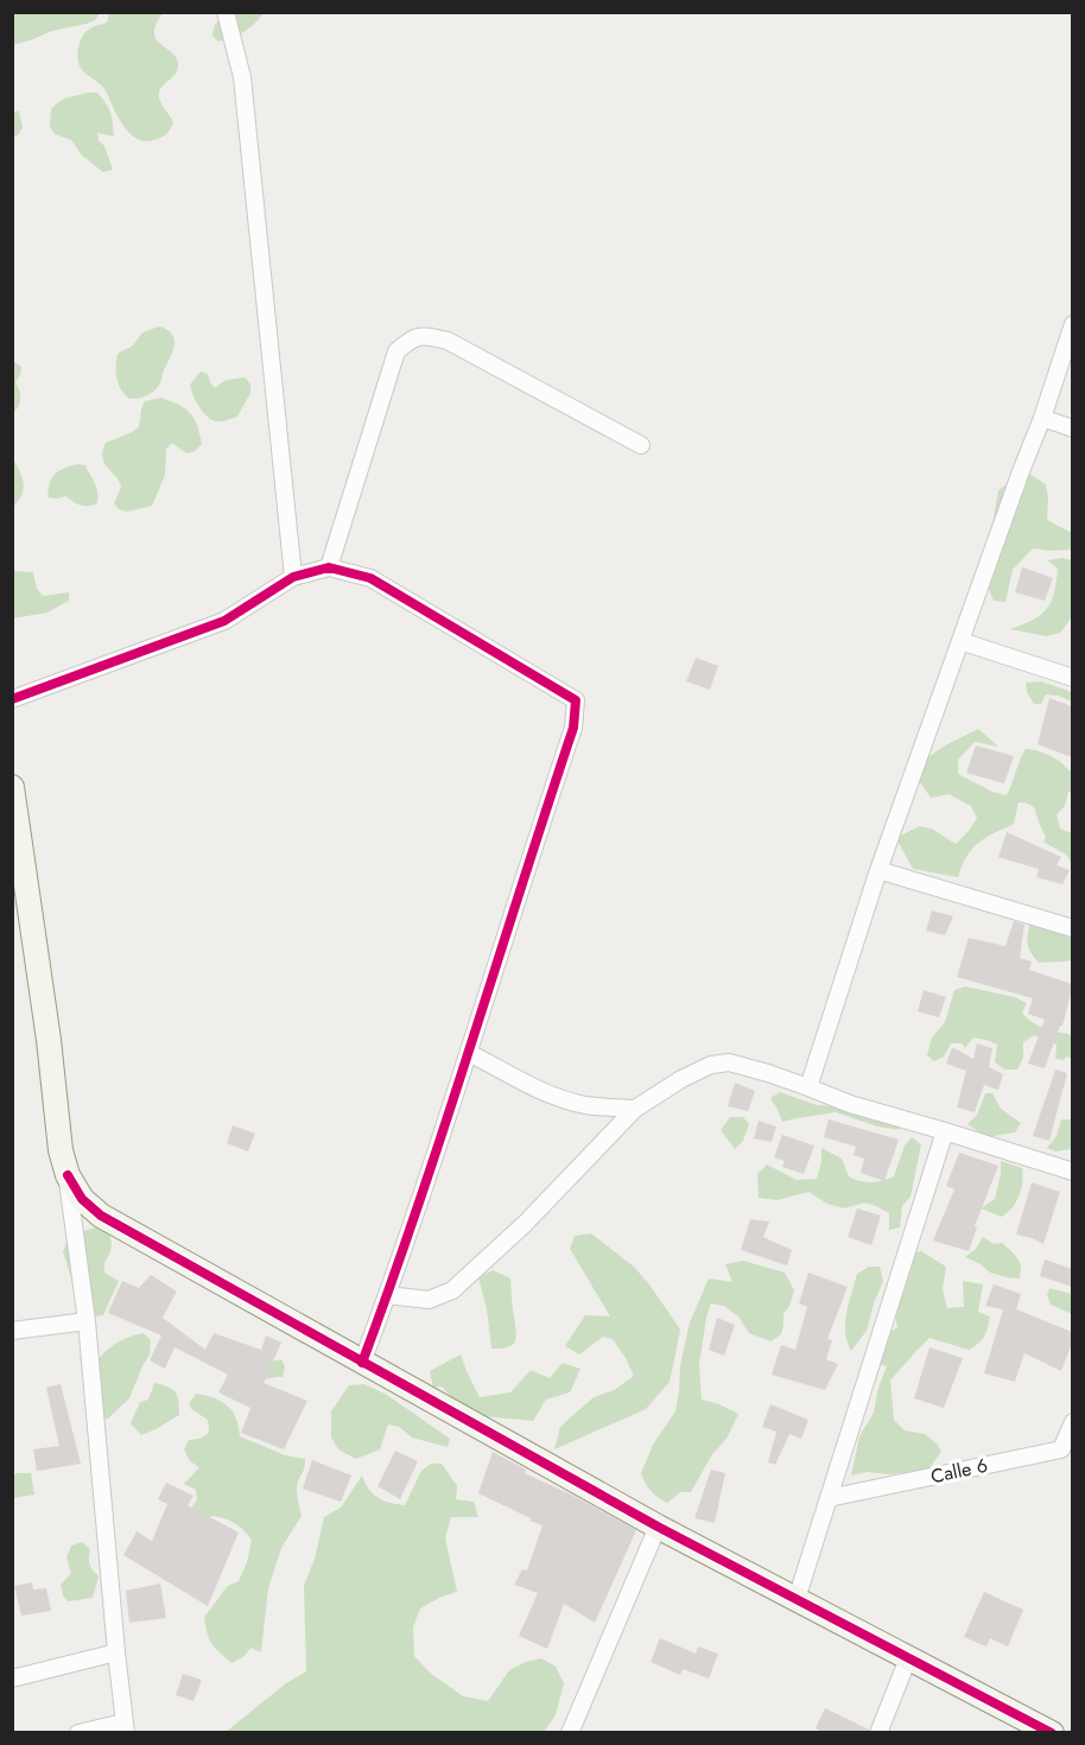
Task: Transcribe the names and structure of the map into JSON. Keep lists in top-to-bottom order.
{
  "streets": {
    "street": ["Calle 6"]
  }
}
